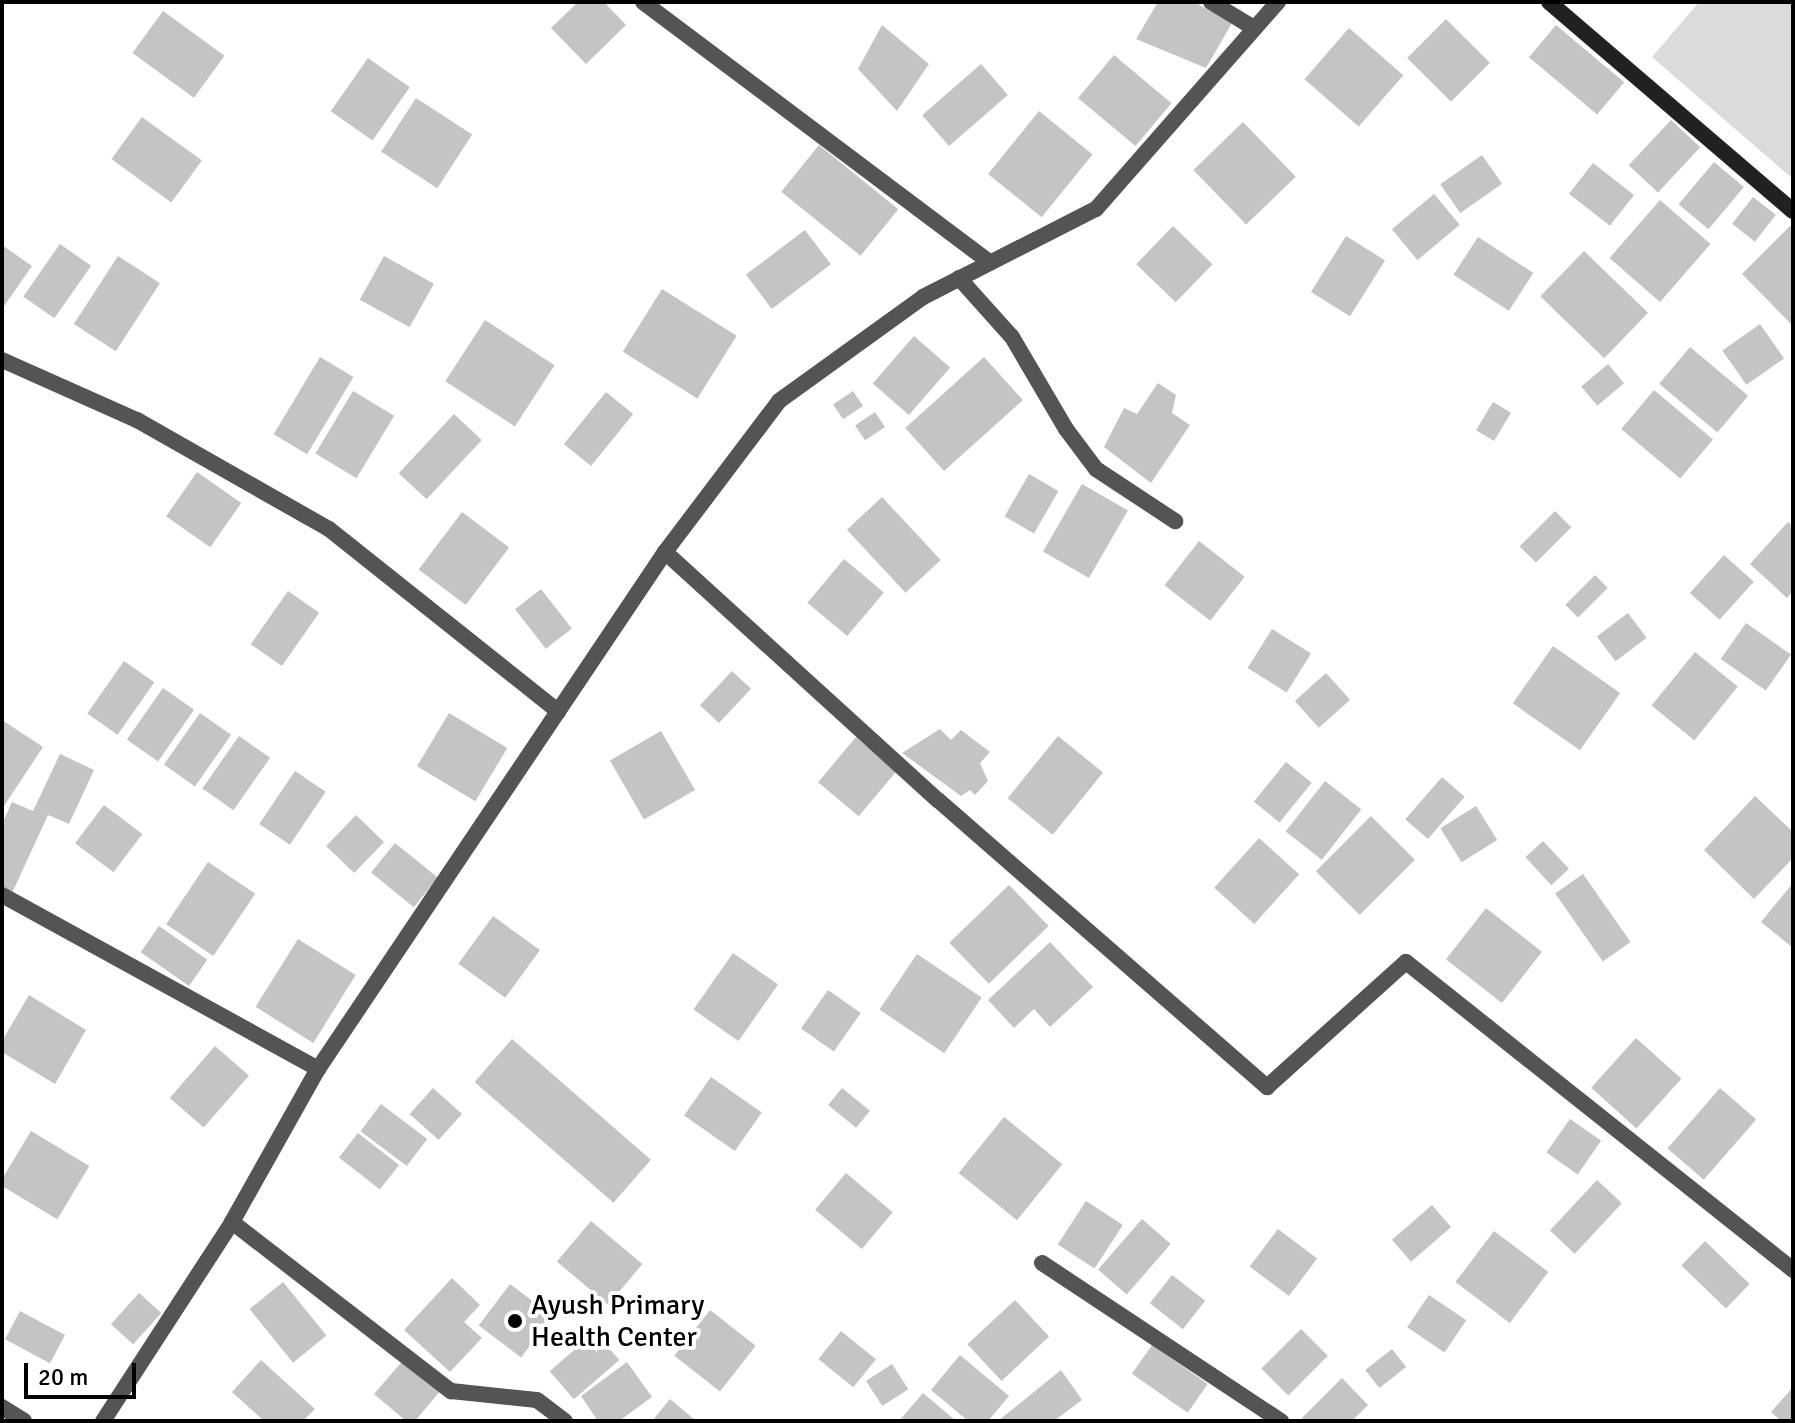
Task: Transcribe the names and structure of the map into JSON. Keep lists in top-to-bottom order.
{
  "places": ["Ayush Primary Health Center"],
  "scale_bar": "20 m"
}
